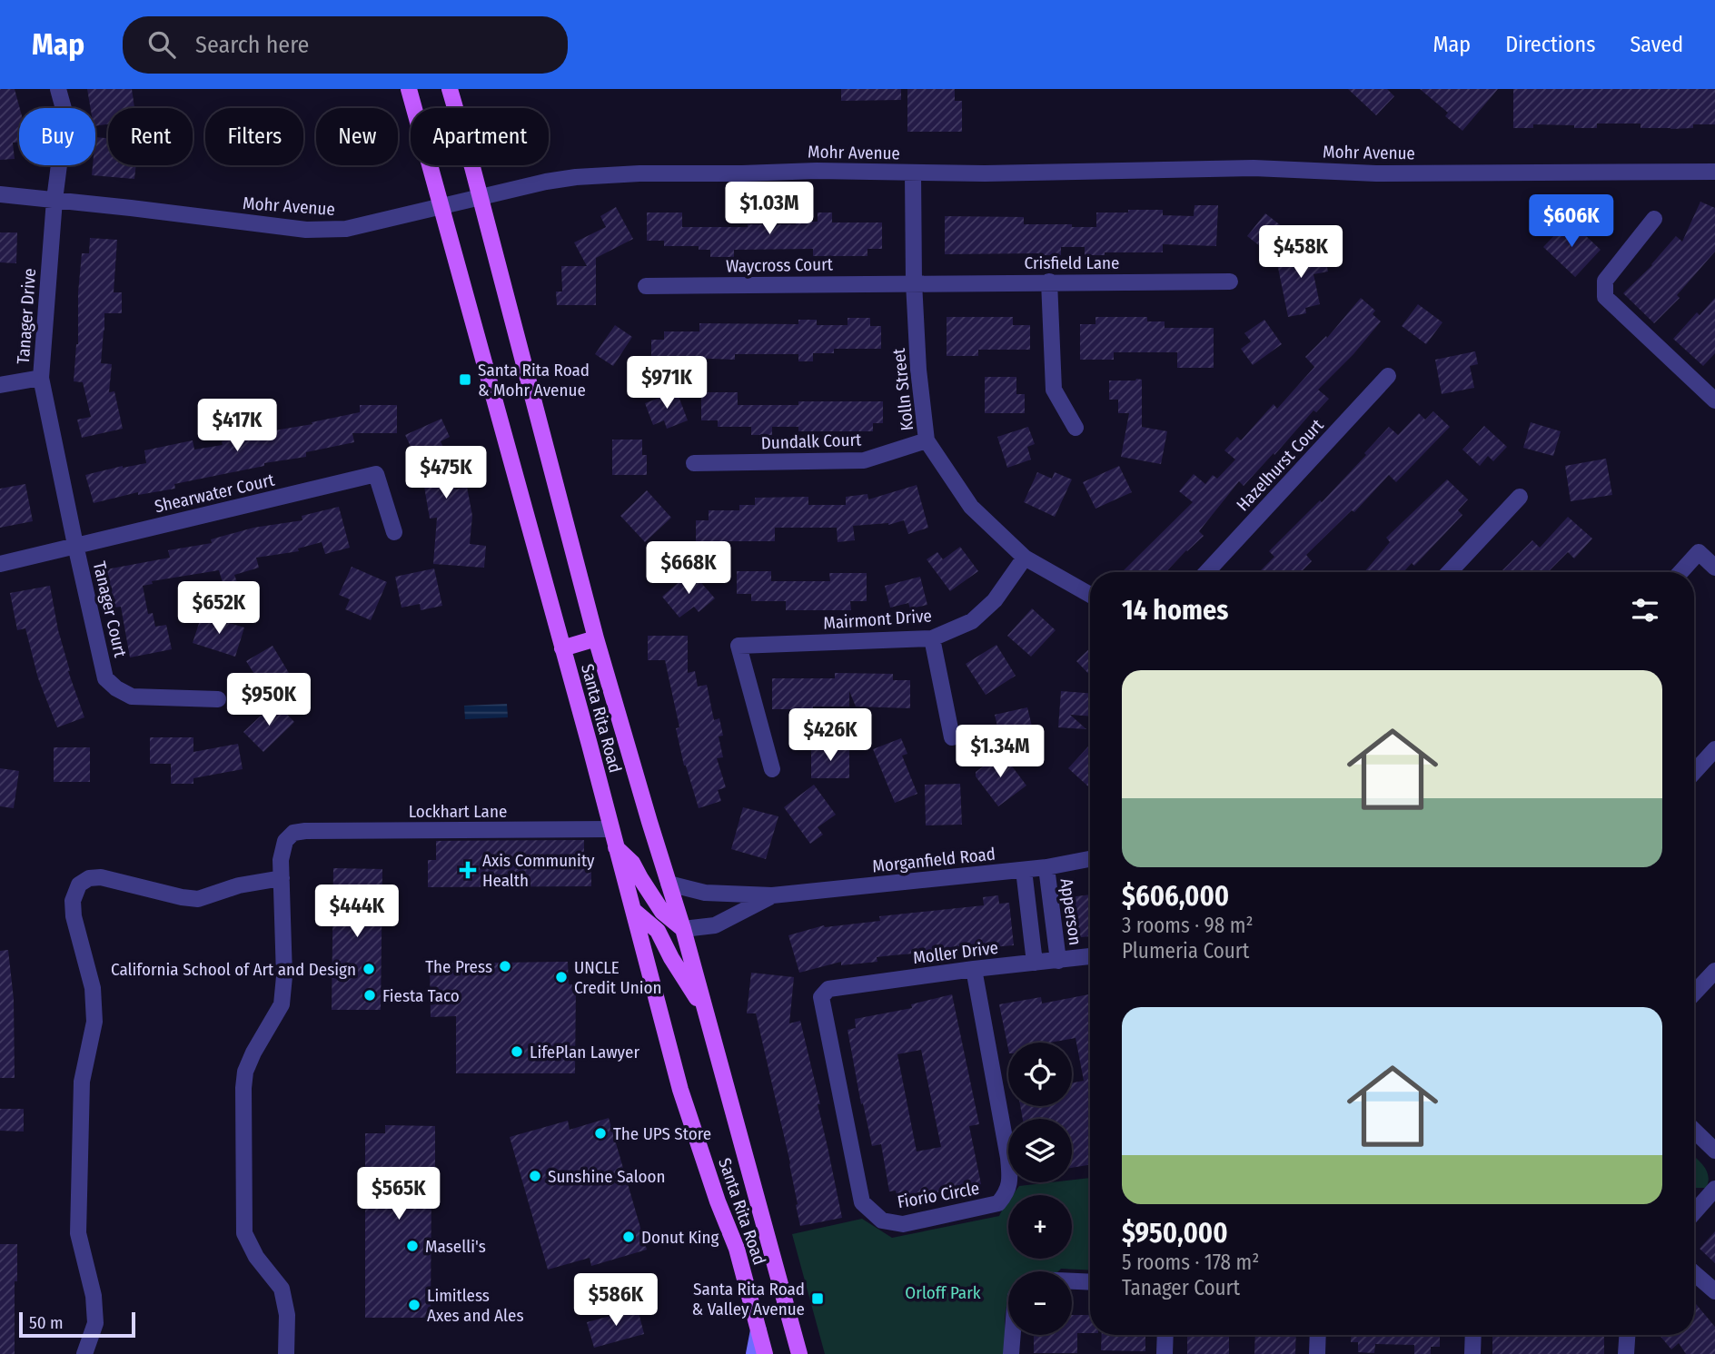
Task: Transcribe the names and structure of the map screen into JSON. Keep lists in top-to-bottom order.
{
  "streets": {
    "main road": ["Santa Rita Road"],
    "street": [
      "Mohr Avenue",
      "Crisfield Lane",
      "Waycross Court",
      "Tanager Drive",
      "Kolln Street",
      "Dundalk Court",
      "Hazelhurst Court",
      "Shearwater Court",
      "Tanager Court",
      "Mairmont Drive",
      "Lockhart Lane",
      "Morganfield Road",
      "Apperson",
      "Moller Drive",
      "Fiorio Circle"
    ]
  },
  "crossings": [
    ["Mohr Avenue", "Tanager Drive"],
    ["Mohr Avenue", "Kolln Street"],
    ["Mohr Avenue", "Santa Rita Road"],
    ["Crisfield Lane", "Waycross Court"],
    ["Crisfield Lane", "Kolln Street"],
    ["Waycross Court", "Kolln Street"],
    ["Tanager Drive", "Shearwater Court"],
    ["Tanager Drive", "Tanager Court"],
    ["Kolln Street", "Dundalk Court"],
    ["Kolln Street", "Mairmont Drive"],
    ["Shearwater Court", "Tanager Court"],
    ["Santa Rita Road", "Lockhart Lane"],
    ["Santa Rita Road", "Morganfield Road"],
    ["Morganfield Road", "Apperson"],
    ["Apperson", "Moller Drive"],
    ["Moller Drive", "Fiorio Circle"]
  ],
  "parks": ["Orloff Park"],
  "places": {
    "transit": ["Santa Rita Road & Mohr Avenue", "Santa Rita Road & Valley Avenue"],
    "health": ["Axis Community Health"],
    "other": [
      "The Press",
      "California School of Art and Design",
      "UNCLE Credit Union",
      "Fiesta Taco",
      "LifePlan Lawyer",
      "The UPS Store",
      "Sunshine Saloon",
      "Donut King",
      "Maselli's",
      "Limitless Axes and Ales"
    ]
  },
  "scale_bar": "50 m",
  "page": {
    "header": "Map",
    "search": "Search here",
    "nav": ["Map", "Directions", "Saved"],
    "chip": [
      "Buy",
      "Rent",
      "Filters",
      "New",
      "Apartment"
    ],
    "price": [
      "$1.03M",
      "$606K",
      "$458K",
      "$971K",
      "$417K",
      "$475K",
      "$668K",
      "$652K",
      "$950K",
      "$426K",
      "$1.34M",
      "$444K",
      "$565K",
      "$586K"
    ],
    "heading": "14 homes",
    "list": [
      {
        "name": "$606,000",
        "note": "3 rooms · 98 m² · Plumeria Court"
      },
      {
        "name": "$950,000",
        "note": "5 rooms · 178 m² · Tanager Court"
      }
    ],
    "map_buttons": ["+", "−"],
    "scale": "50 m"
  }
}
